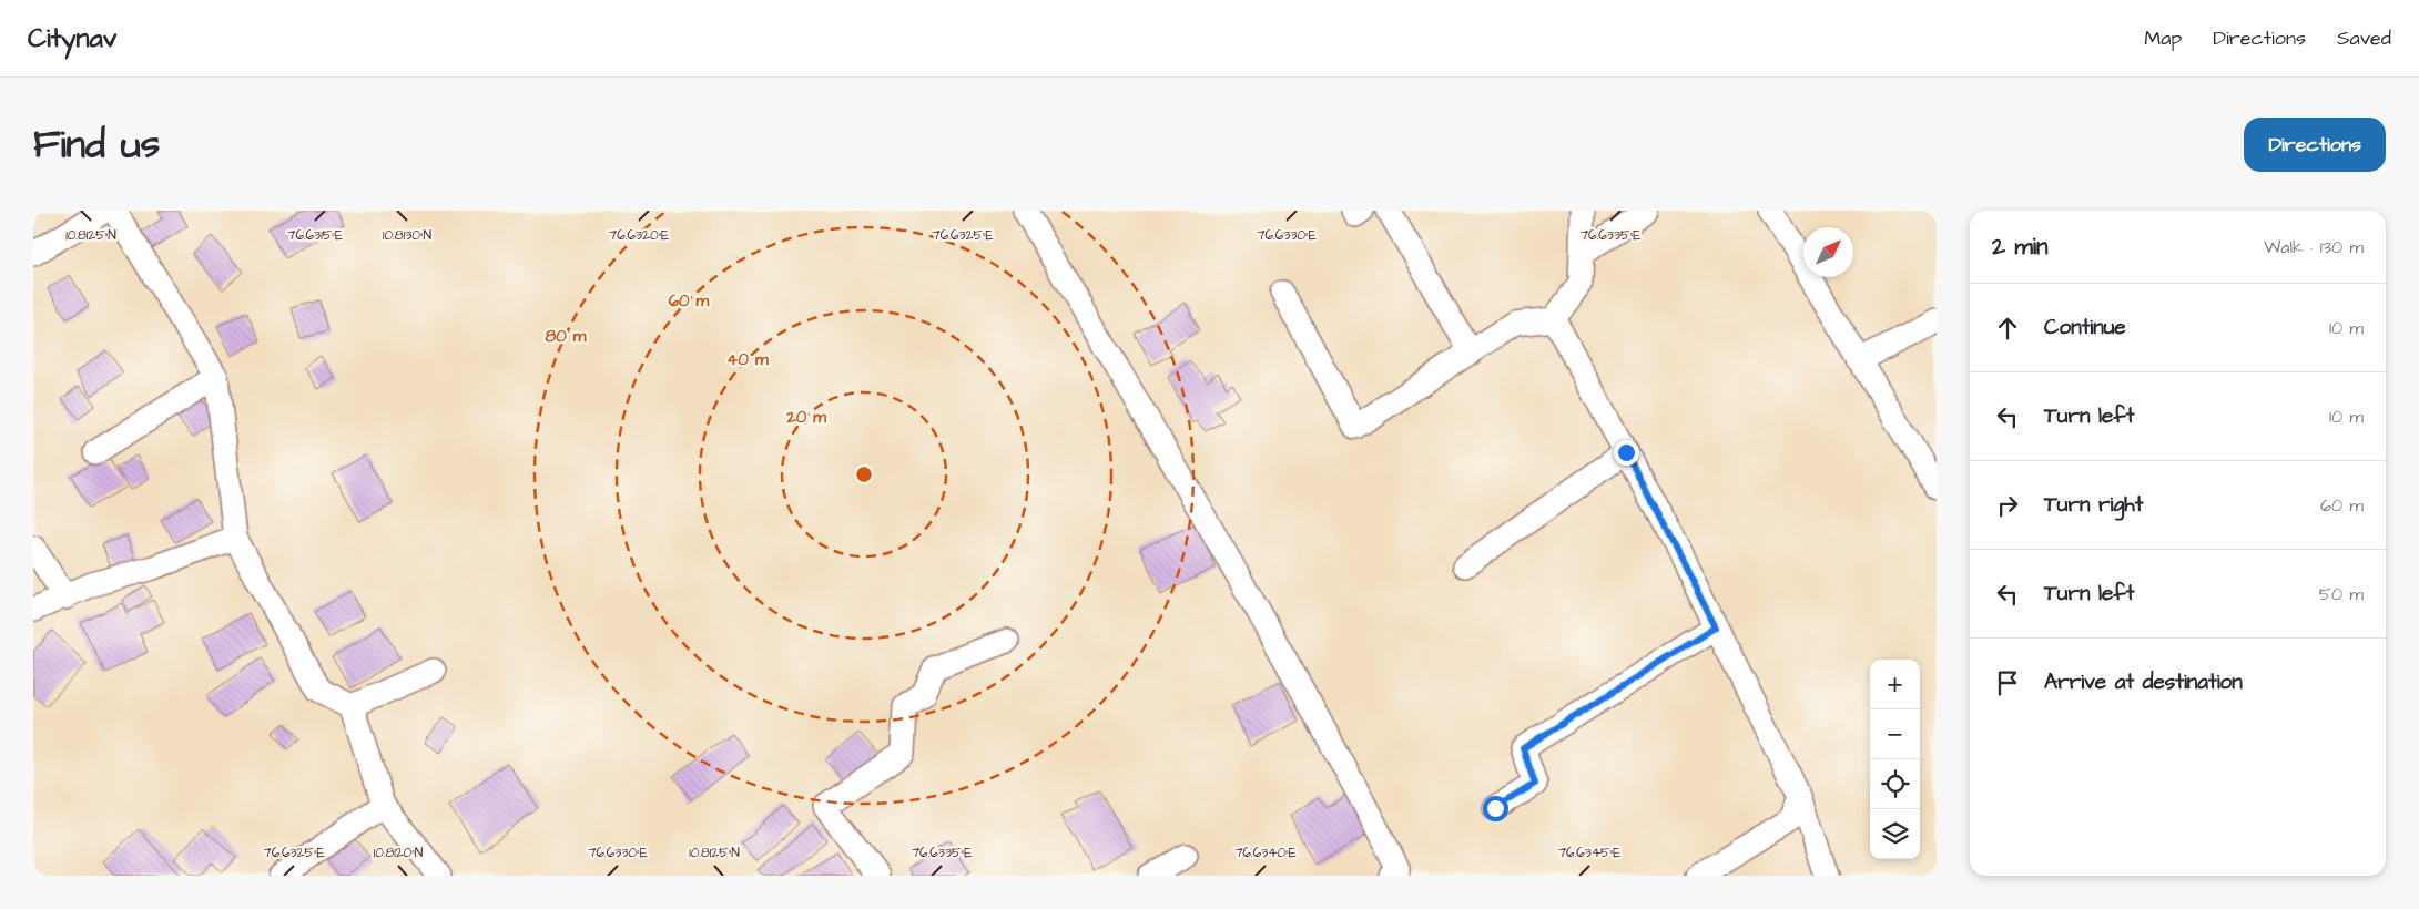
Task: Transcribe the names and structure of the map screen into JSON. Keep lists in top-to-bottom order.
{
  "north": "top right",
  "page": {
    "header": "Citynav",
    "nav": ["Map", "Directions", "Saved"],
    "title": "Find us",
    "buttons": "Directions",
    "heading": ["2 min", "Walk · 130 m"],
    "list": [
      ["Continue", "10 m"],
      ["Turn left", "10 m"],
      ["Turn right", "60 m"],
      ["Turn left", "50 m"],
      "Arrive at destination"
    ],
    "map_buttons": ["+", "−"]
  },
  "coordinates": [
    "76.6315°E",
    "76.6320°E",
    "76.6325°E",
    "76.6330°E",
    "76.6335°E",
    "10.8125°N",
    "10.8130°N",
    "10.8120°N",
    "76.6340°E",
    "76.6345°E"
  ],
  "rings": [
    "60 m",
    "80 m",
    "40 m",
    "20 m"
  ]
}
